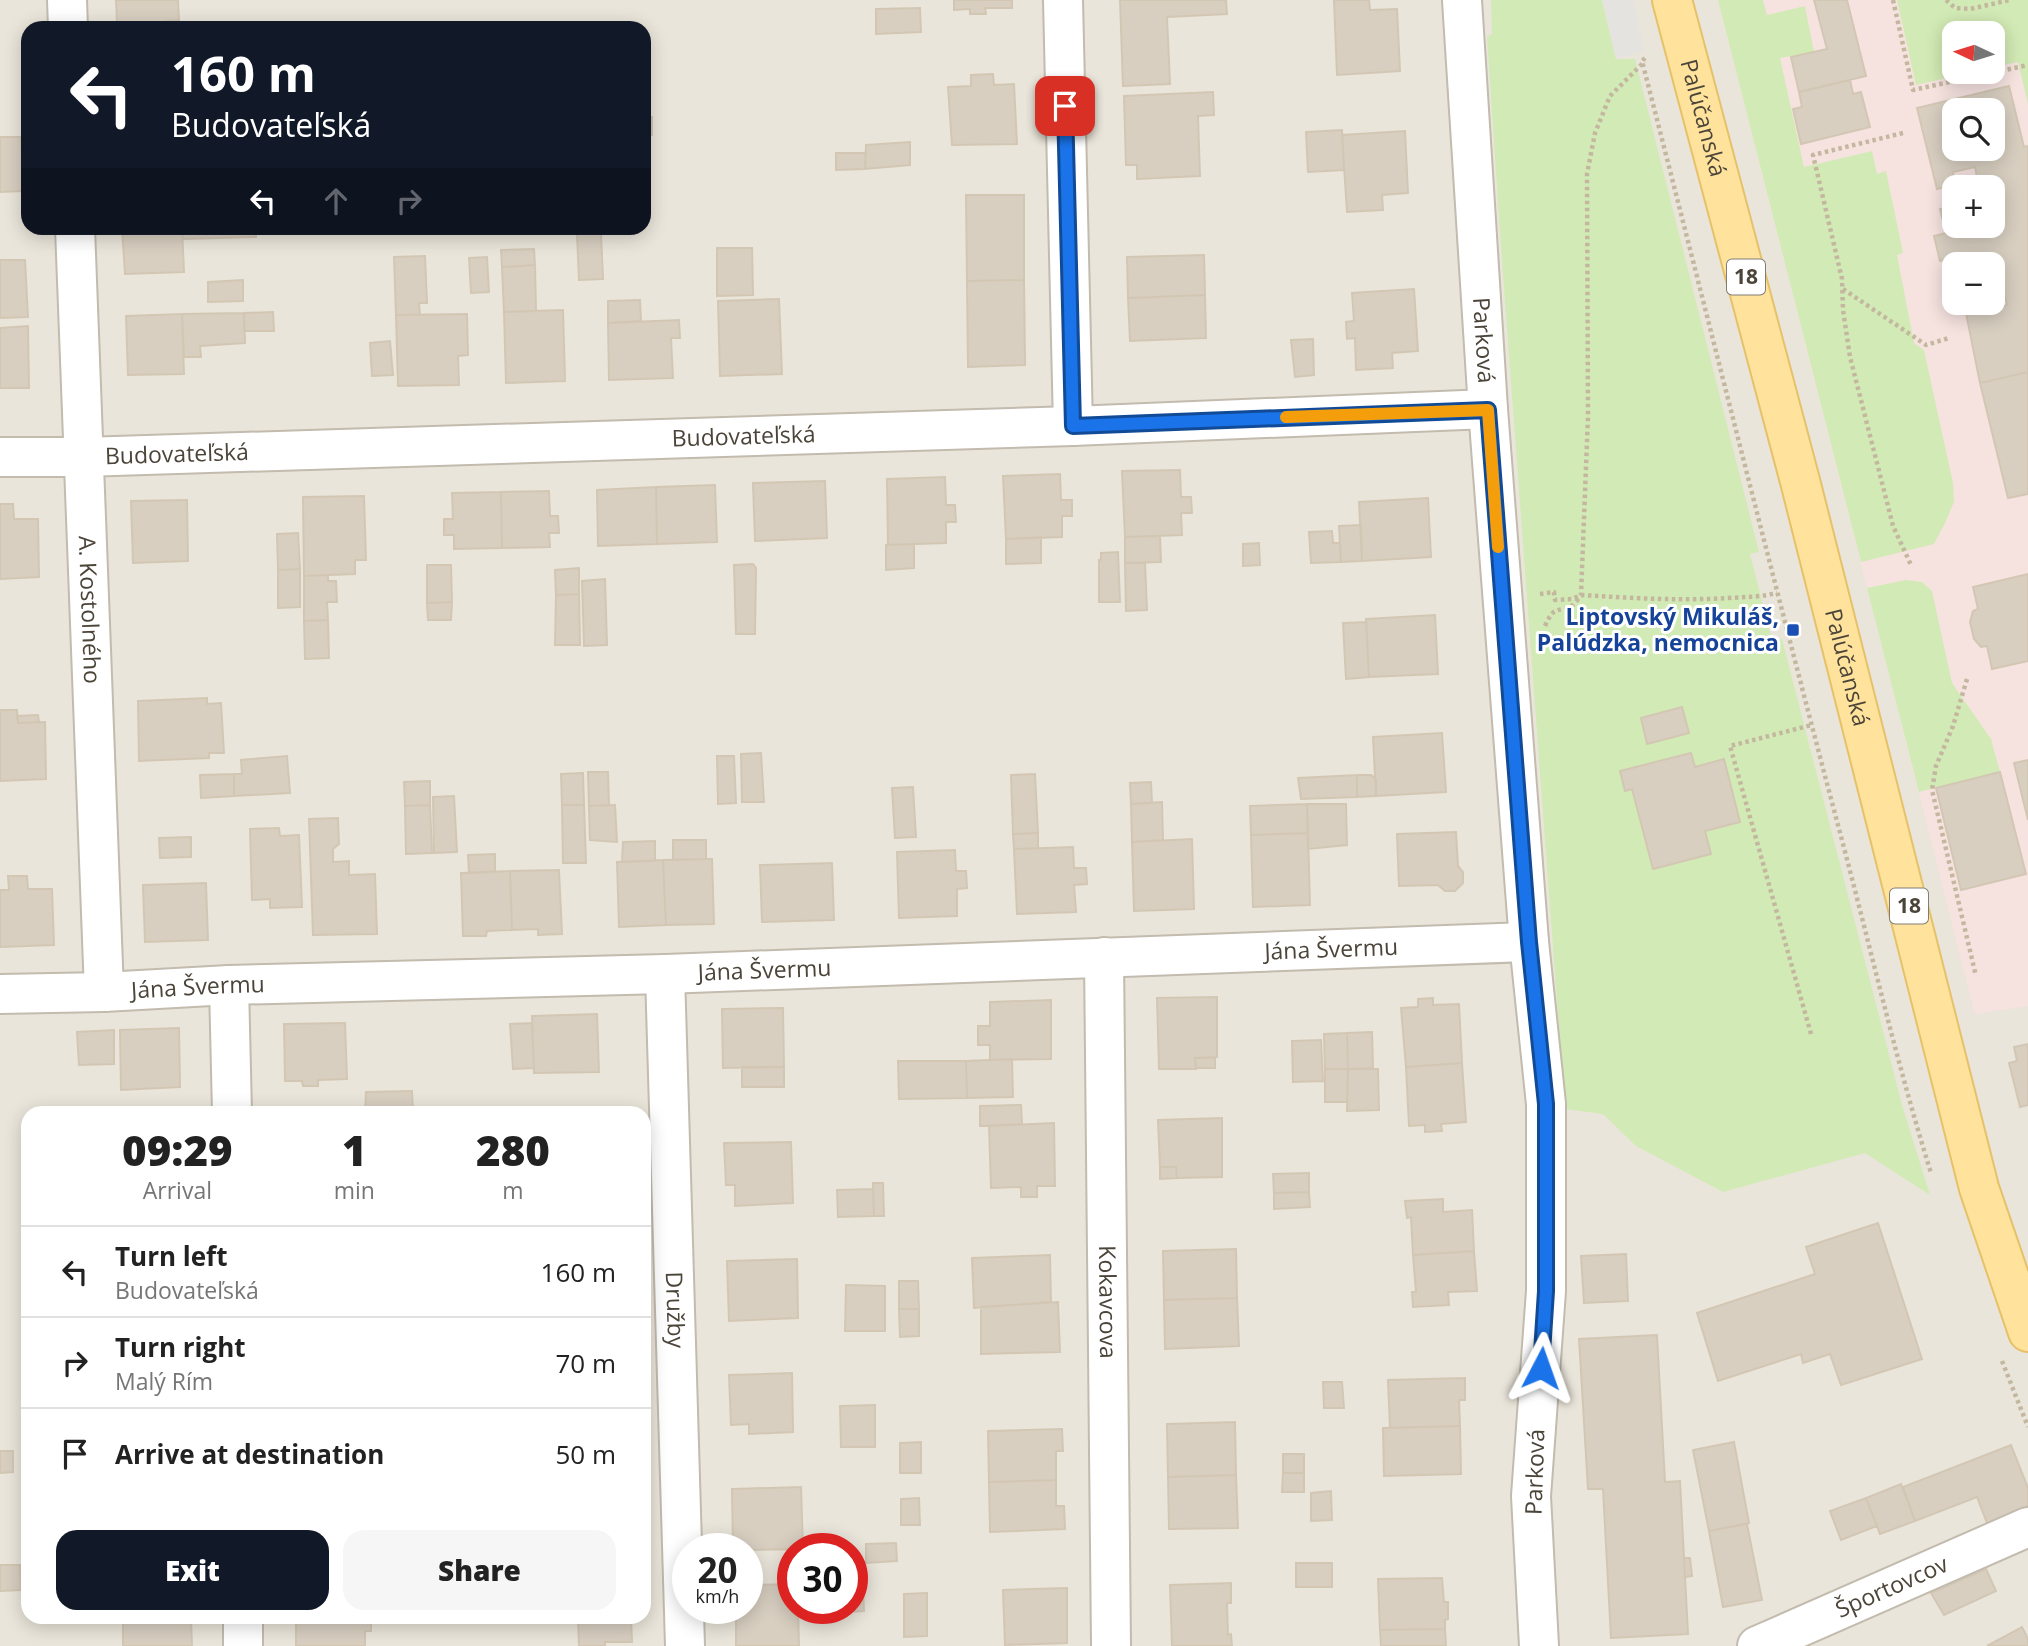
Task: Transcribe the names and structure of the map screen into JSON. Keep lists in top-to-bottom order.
{
  "streets": {
    "main road": ["Palúčanská", "18"],
    "street": [
      "Parková",
      "Budovateľská",
      "A. Kostolného",
      "Jána Švermu",
      "Kokavcova",
      "Družby",
      "Športovcov"
    ]
  },
  "crossings": [
    ["Parková", "Budovateľská"],
    ["Parková", "Jána Švermu"],
    ["Budovateľská", "A. Kostolného"],
    ["A. Kostolného", "Jána Švermu"],
    ["Jána Švermu", "Kokavcova"],
    ["Jána Švermu", "Družby"]
  ],
  "places": {
    "transit": ["Liptovský Mikuláš, Palúdzka, nemocnica"]
  },
  "north": "left",
  "page": {
    "map_buttons": ["+", "−"],
    "turn": ["160 m", "Budovateľská"],
    "eta": [
      "09:29",
      "Arrival",
      "1",
      "min",
      "280",
      "m"
    ],
    "list": [
      {
        "name": "Turn left",
        "note": "Budovateľská",
        "value": "160 m"
      },
      {
        "name": "Turn right",
        "note": "Malý Rím",
        "value": "70 m"
      },
      {
        "name": "Arrive at destination",
        "value": "50 m"
      }
    ],
    "buttons": ["Exit", "Share"],
    "speed": "20 km/h",
    "limit": "30"
  }
}
